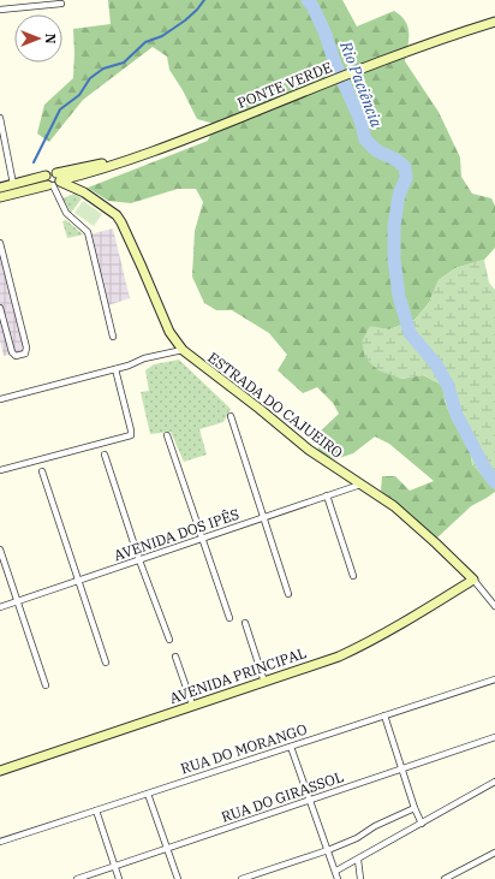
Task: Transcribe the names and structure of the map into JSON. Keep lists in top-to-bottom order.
{
  "streets": {
    "street": [
      "PONTE VERDE",
      "ESTRADA DO CAJUEIRO",
      "AVENIDA DOS IPÊS",
      "AVENIDA PRINCIPAL",
      "RUA DO MORANGO",
      "RUA DO GIRASSOL"
    ]
  },
  "crossings": [
    ["PONTE VERDE", "ESTRADA DO CAJUEIRO"],
    ["ESTRADA DO CAJUEIRO", "AVENIDA DOS IPÊS"],
    ["ESTRADA DO CAJUEIRO", "AVENIDA PRINCIPAL"]
  ],
  "water": ["Rio Paciência"],
  "north": "right"
}
